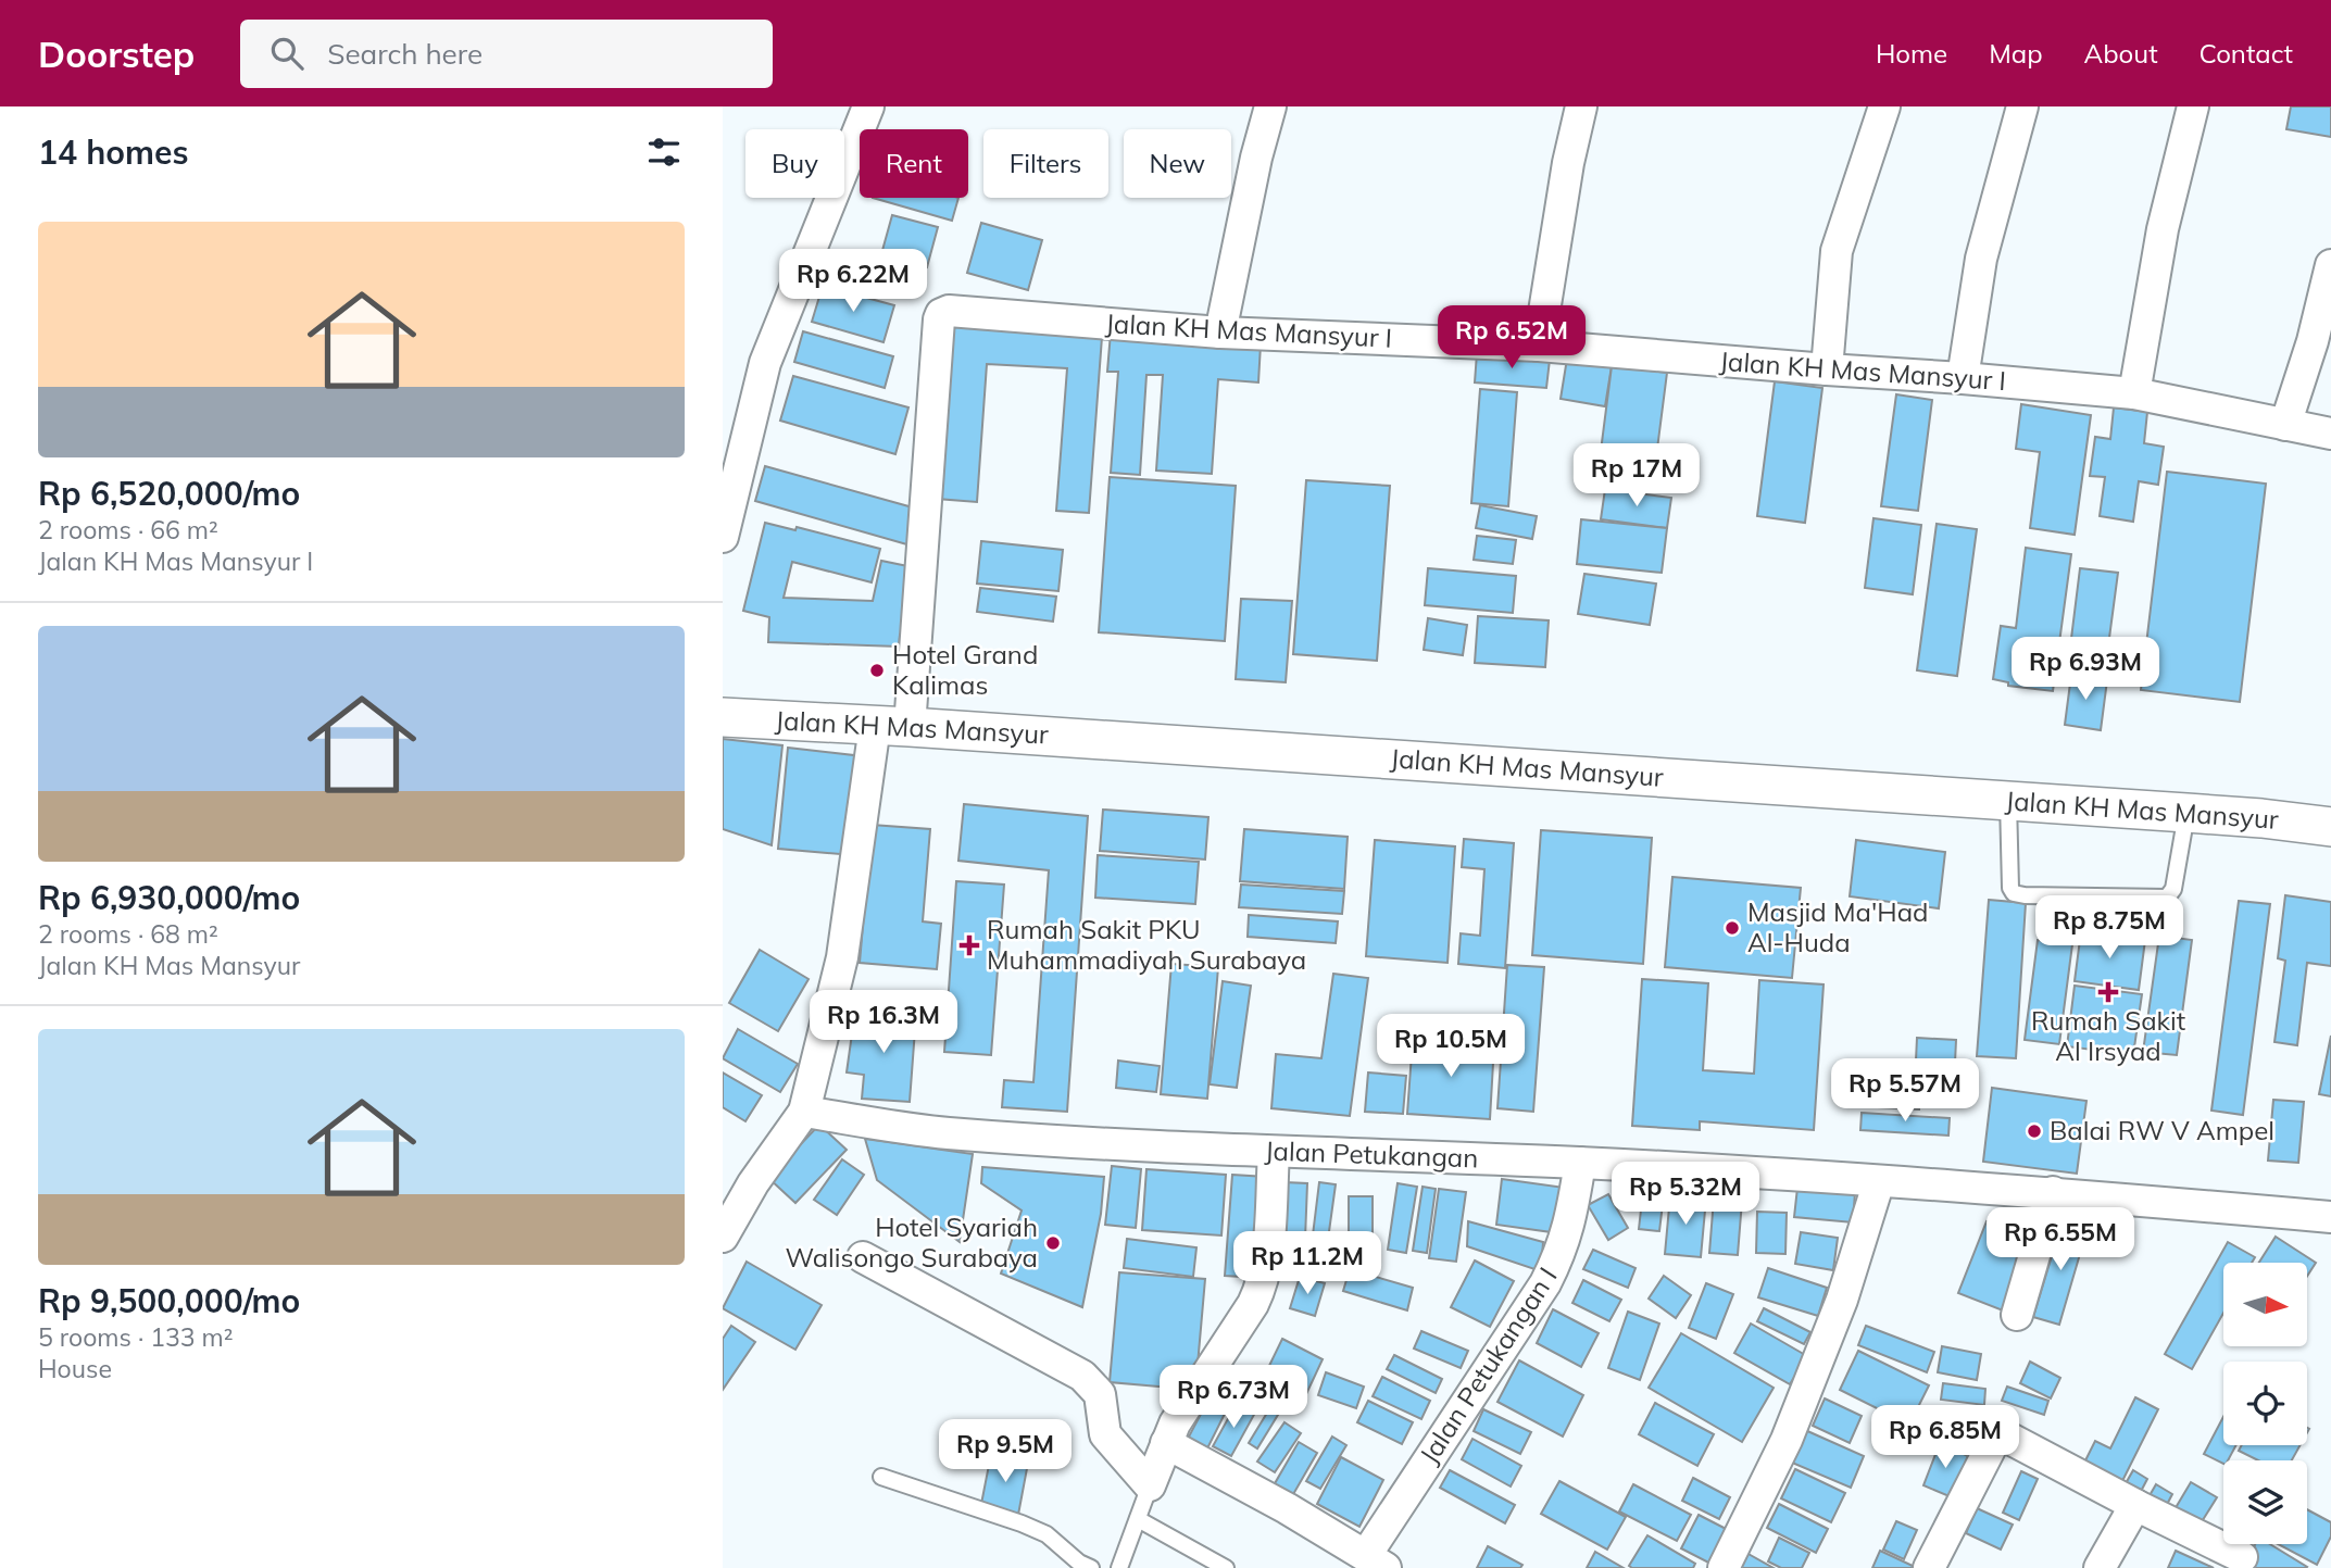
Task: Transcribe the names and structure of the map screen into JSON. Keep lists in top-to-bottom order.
{
  "streets": {
    "street": [
      "Jalan KH Mas Mansyur I",
      "Jalan KH Mas Mansyur",
      "Jalan Petukangan",
      "Jalan Petukangan I"
    ]
  },
  "crossings": [
    ["Jalan KH Mas Mansyur I", "Jalan KH Mas Mansyur"],
    ["Jalan Petukangan", "Jalan Petukangan I"]
  ],
  "places": {
    "other": [
      "Hotel Grand Kalimas",
      "Masjid Ma'Had Al-Huda",
      "Balai RW V Ampel",
      "Hotel Syariah Walisongo Surabaya"
    ],
    "health": ["Rumah Sakit PKU Muhammadiyah Surabaya", "Rumah Sakit Al Irsyad"]
  },
  "north": "right",
  "page": {
    "header": "Doorstep",
    "search": "Search here",
    "nav": [
      "Home",
      "Map",
      "About",
      "Contact"
    ],
    "heading": "14 homes",
    "chip": [
      "Buy",
      "Rent",
      "Filters",
      "New"
    ],
    "list": [
      {
        "name": "Rp 6,520,000/mo",
        "note": "2 rooms · 66 m² · Jalan KH Mas Mansyur I"
      },
      {
        "name": "Rp 6,930,000/mo",
        "note": "2 rooms · 68 m² · Jalan KH Mas Mansyur"
      },
      {
        "name": "Rp 9,500,000/mo",
        "note": "5 rooms · 133 m² · House"
      }
    ],
    "price": [
      "Rp 6.22M",
      "Rp 6.52M",
      "Rp 17M",
      "Rp 6.93M",
      "Rp 8.75M",
      "Rp 16.3M",
      "Rp 10.5M",
      "Rp 5.57M",
      "Rp 5.32M",
      "Rp 6.55M",
      "Rp 11.2M",
      "Rp 6.73M",
      "Rp 6.85M",
      "Rp 9.5M"
    ]
  }
}
